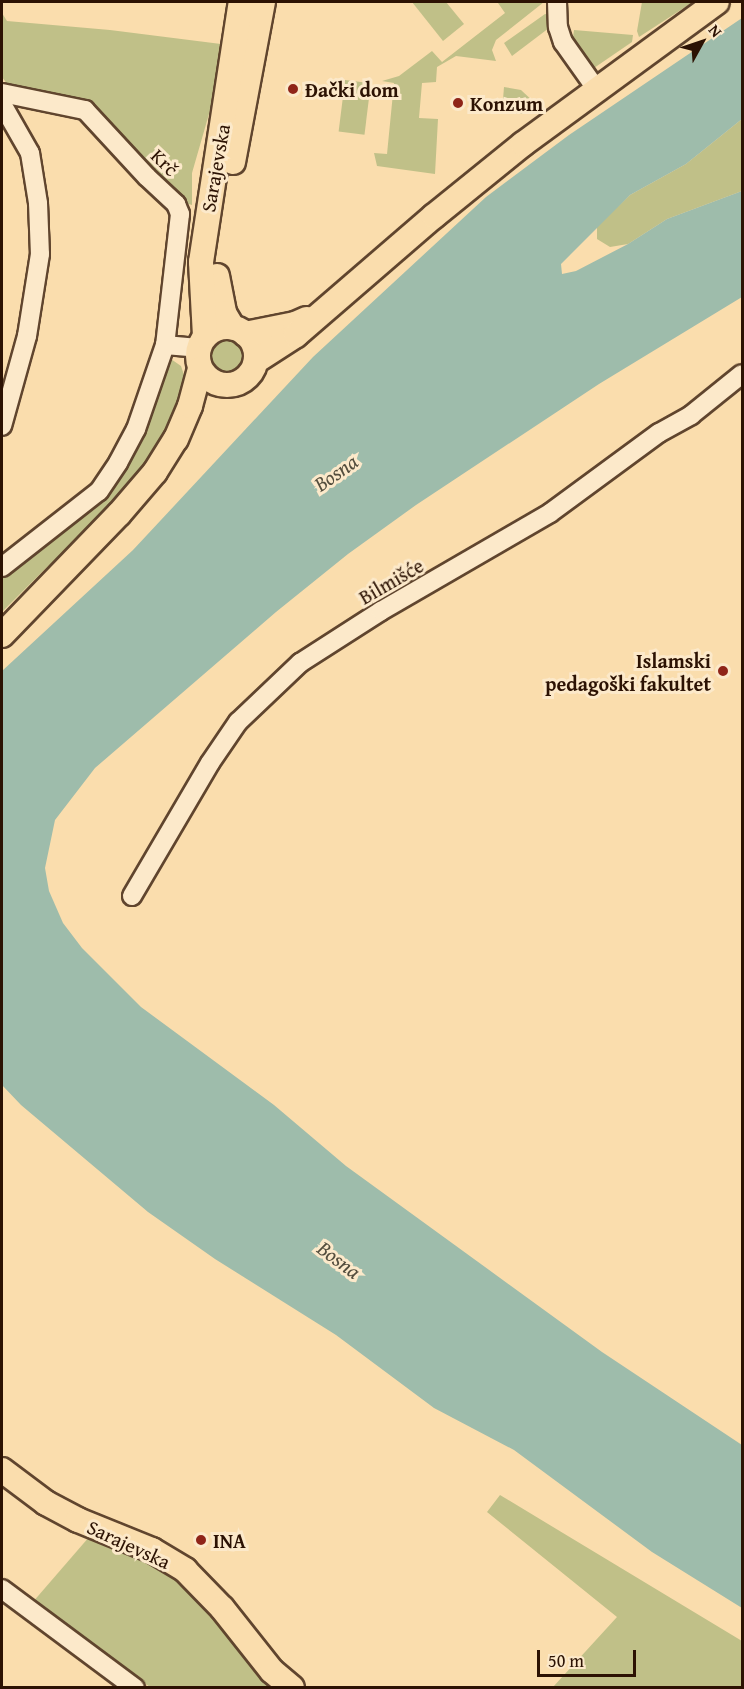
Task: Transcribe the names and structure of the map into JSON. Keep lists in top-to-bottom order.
{
  "streets": {
    "main road": ["Sarajevska"],
    "street": ["Krč", "Bilmišće"]
  },
  "water": ["Bosna"],
  "places": [
    "Đački dom",
    "Konzum",
    "Islamski pedagoški fakultet",
    "INA"
  ],
  "scale_bar": "50 m",
  "north": "top right"
}
